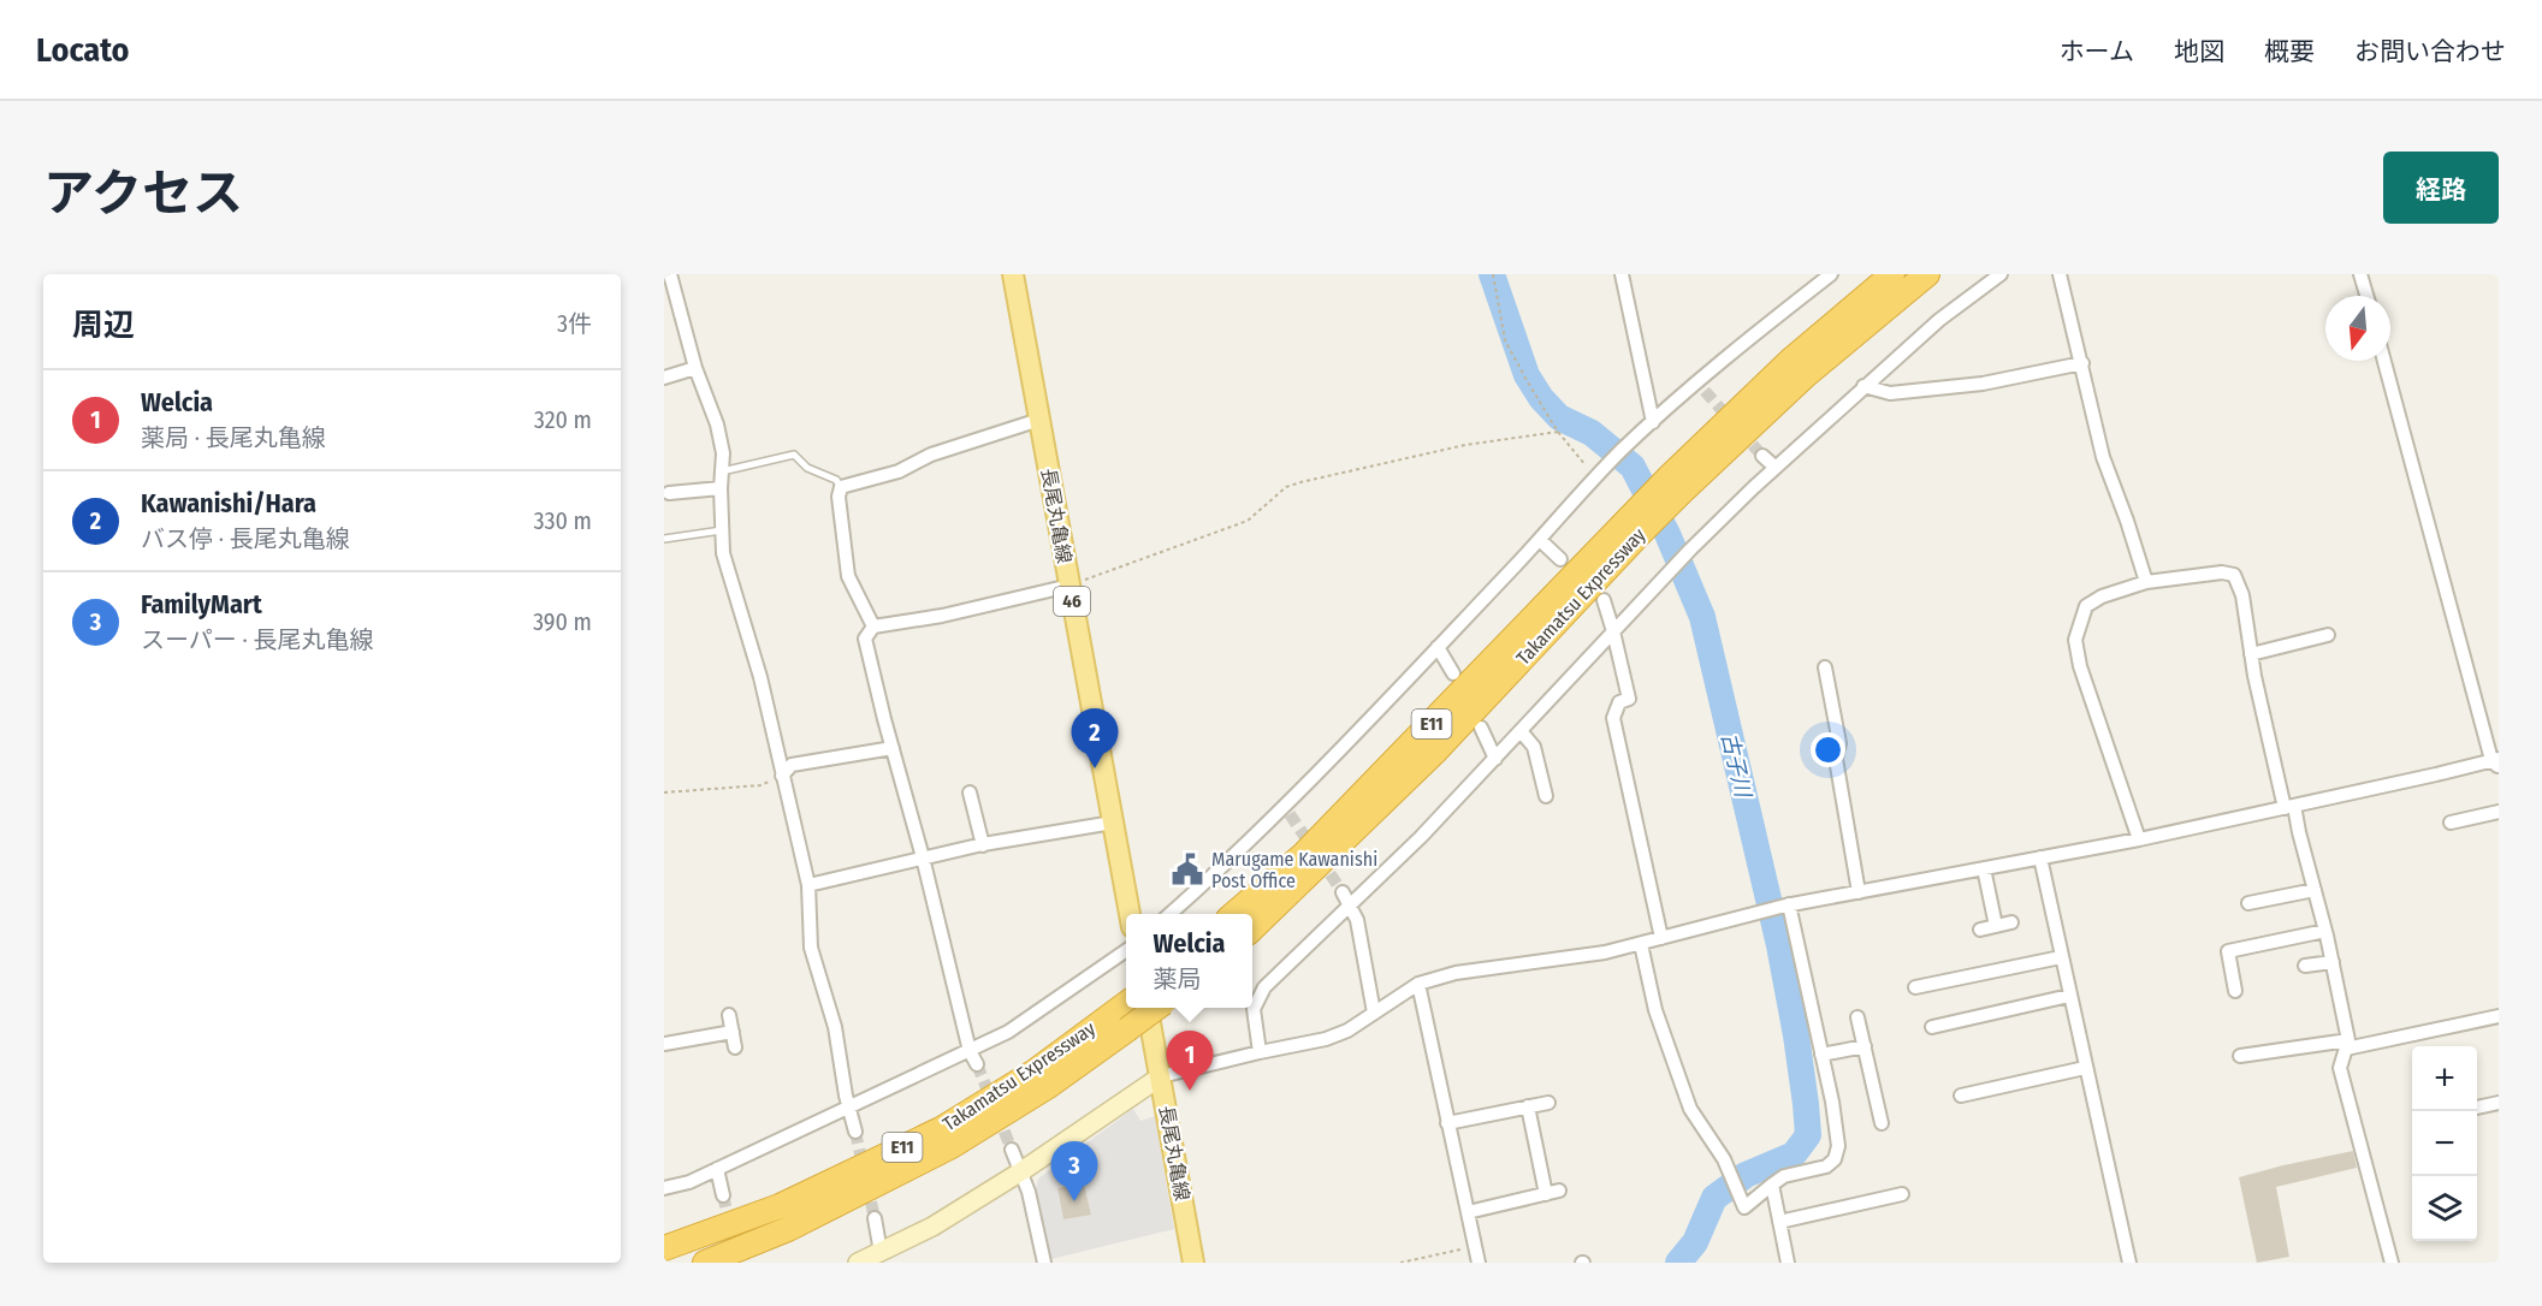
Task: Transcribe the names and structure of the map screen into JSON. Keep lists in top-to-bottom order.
{
  "streets": {
    "highway": ["Takamatsu Expressway", "E11"],
    "main road": ["長尾丸亀線", "46"]
  },
  "water": ["古子川"],
  "places": {
    "public building": ["Marugame Kawanishi Post Office"]
  },
  "north": "bottom",
  "page": {
    "header": "Locato",
    "nav": [
      "ホーム",
      "地図",
      "概要",
      "お問い合わせ"
    ],
    "title": "アクセス",
    "buttons": "経路",
    "heading": ["周辺", "3件"],
    "list": [
      {
        "mark": "1",
        "name": "Welcia",
        "note": "薬局 · 長尾丸亀線",
        "value": "320 m"
      },
      {
        "mark": "2",
        "name": "Kawanishi/Hara",
        "note": "バス停 · 長尾丸亀線",
        "value": "330 m"
      },
      {
        "mark": "3",
        "name": "FamilyMart",
        "note": "スーパー · 長尾丸亀線",
        "value": "390 m"
      }
    ],
    "pins": ["2", "1", "3"],
    "popup": ["Welcia", "薬局"],
    "map_buttons": ["+", "−"]
  }
}
